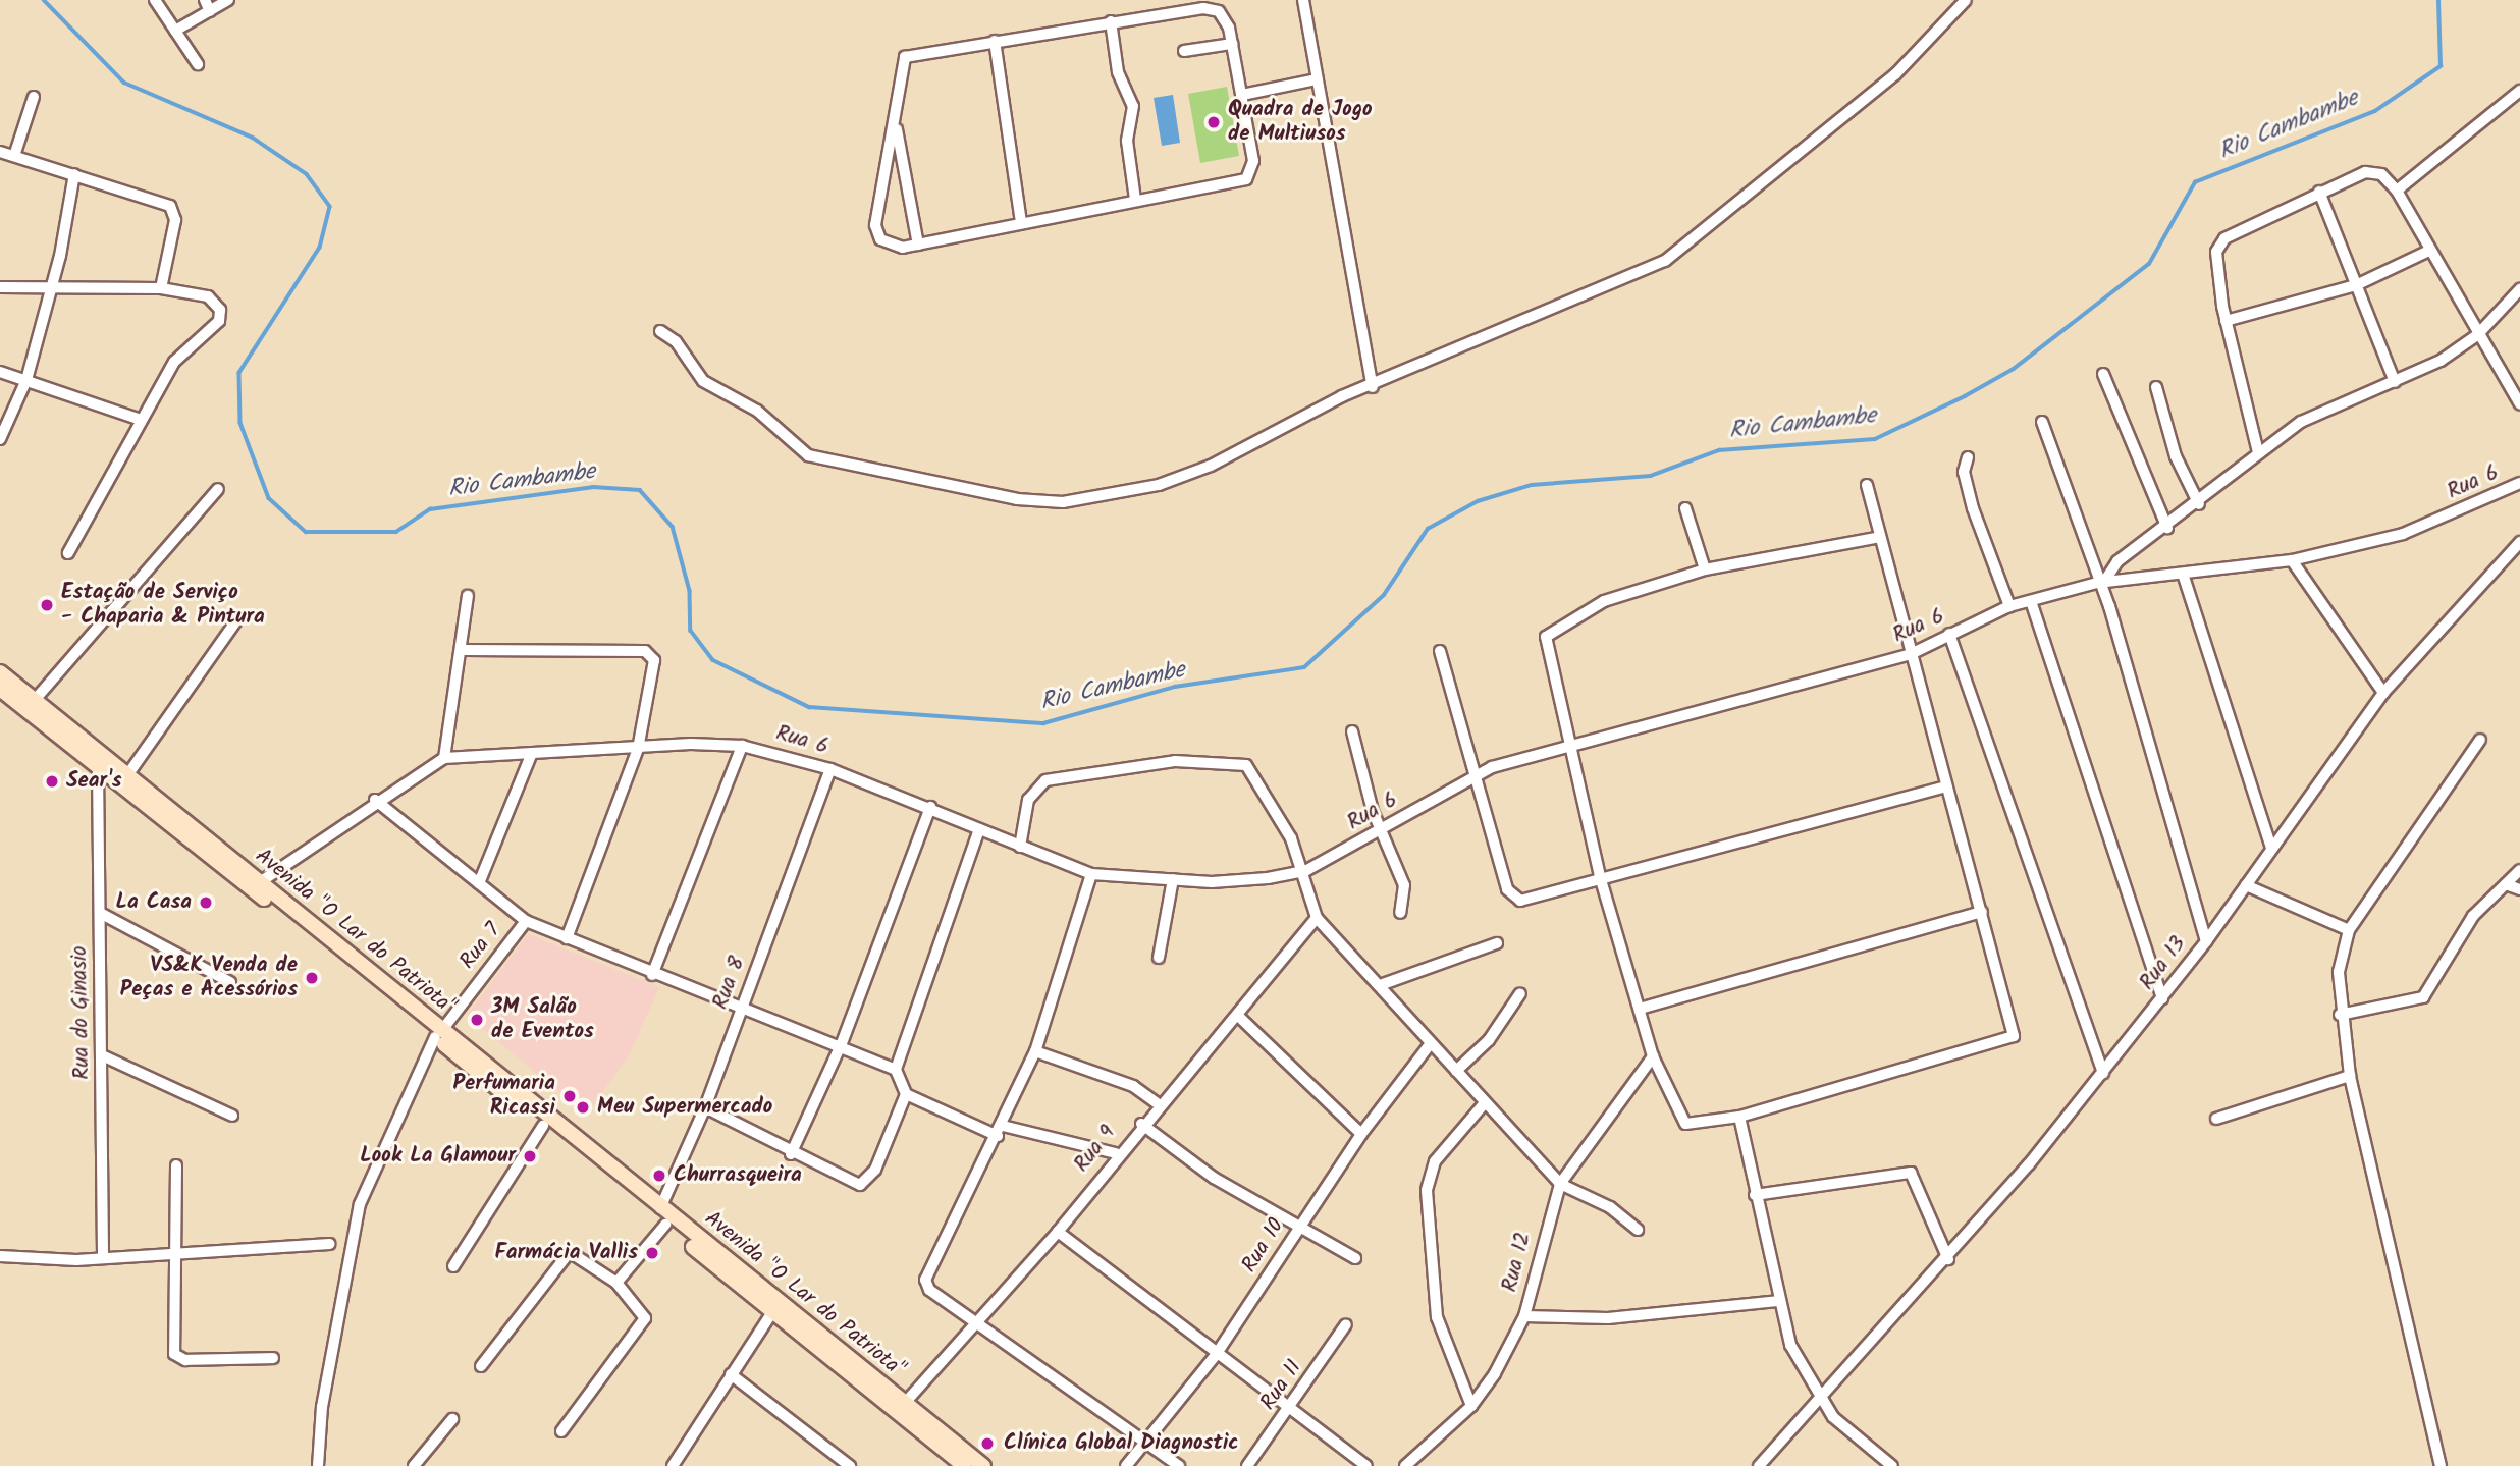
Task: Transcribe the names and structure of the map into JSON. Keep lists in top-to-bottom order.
{
  "streets": {
    "main road": ["Avenida \"O Lar do Patriota\""],
    "street": [
      "Rua 6",
      "Rua 7",
      "Rua 13",
      "Rua 8",
      "Rua do Ginasio",
      "Rua 9",
      "Rua 10",
      "Rua 12",
      "Rua 11"
    ]
  },
  "crossings": [
    ["Rua 6", "Avenida \"O Lar do Patriota\""],
    ["Rua 6", "Rua 8"],
    ["Avenida \"O Lar do Patriota\"", "Rua 7"],
    ["Avenida \"O Lar do Patriota\"", "Rua 8"],
    ["Avenida \"O Lar do Patriota\"", "Rua do Ginasio"],
    ["Avenida \"O Lar do Patriota\"", "Rua 9"]
  ],
  "water": ["Rio Cambambe"],
  "places": [
    "Quadra de Jogo de Multiusos",
    "Estação de Serviço - Chaparia & Pintura",
    "Sear's",
    "La Casa",
    "VS&K Venda de Peças e Acessórios",
    "3M Salão de Eventos",
    "Perfumaria Ricassi",
    "Meu Supermercado",
    "Look La Glamour",
    "Churrasqueira",
    "Farmácia Vallis",
    "Clínica Global Diagnostic"
  ]
}
